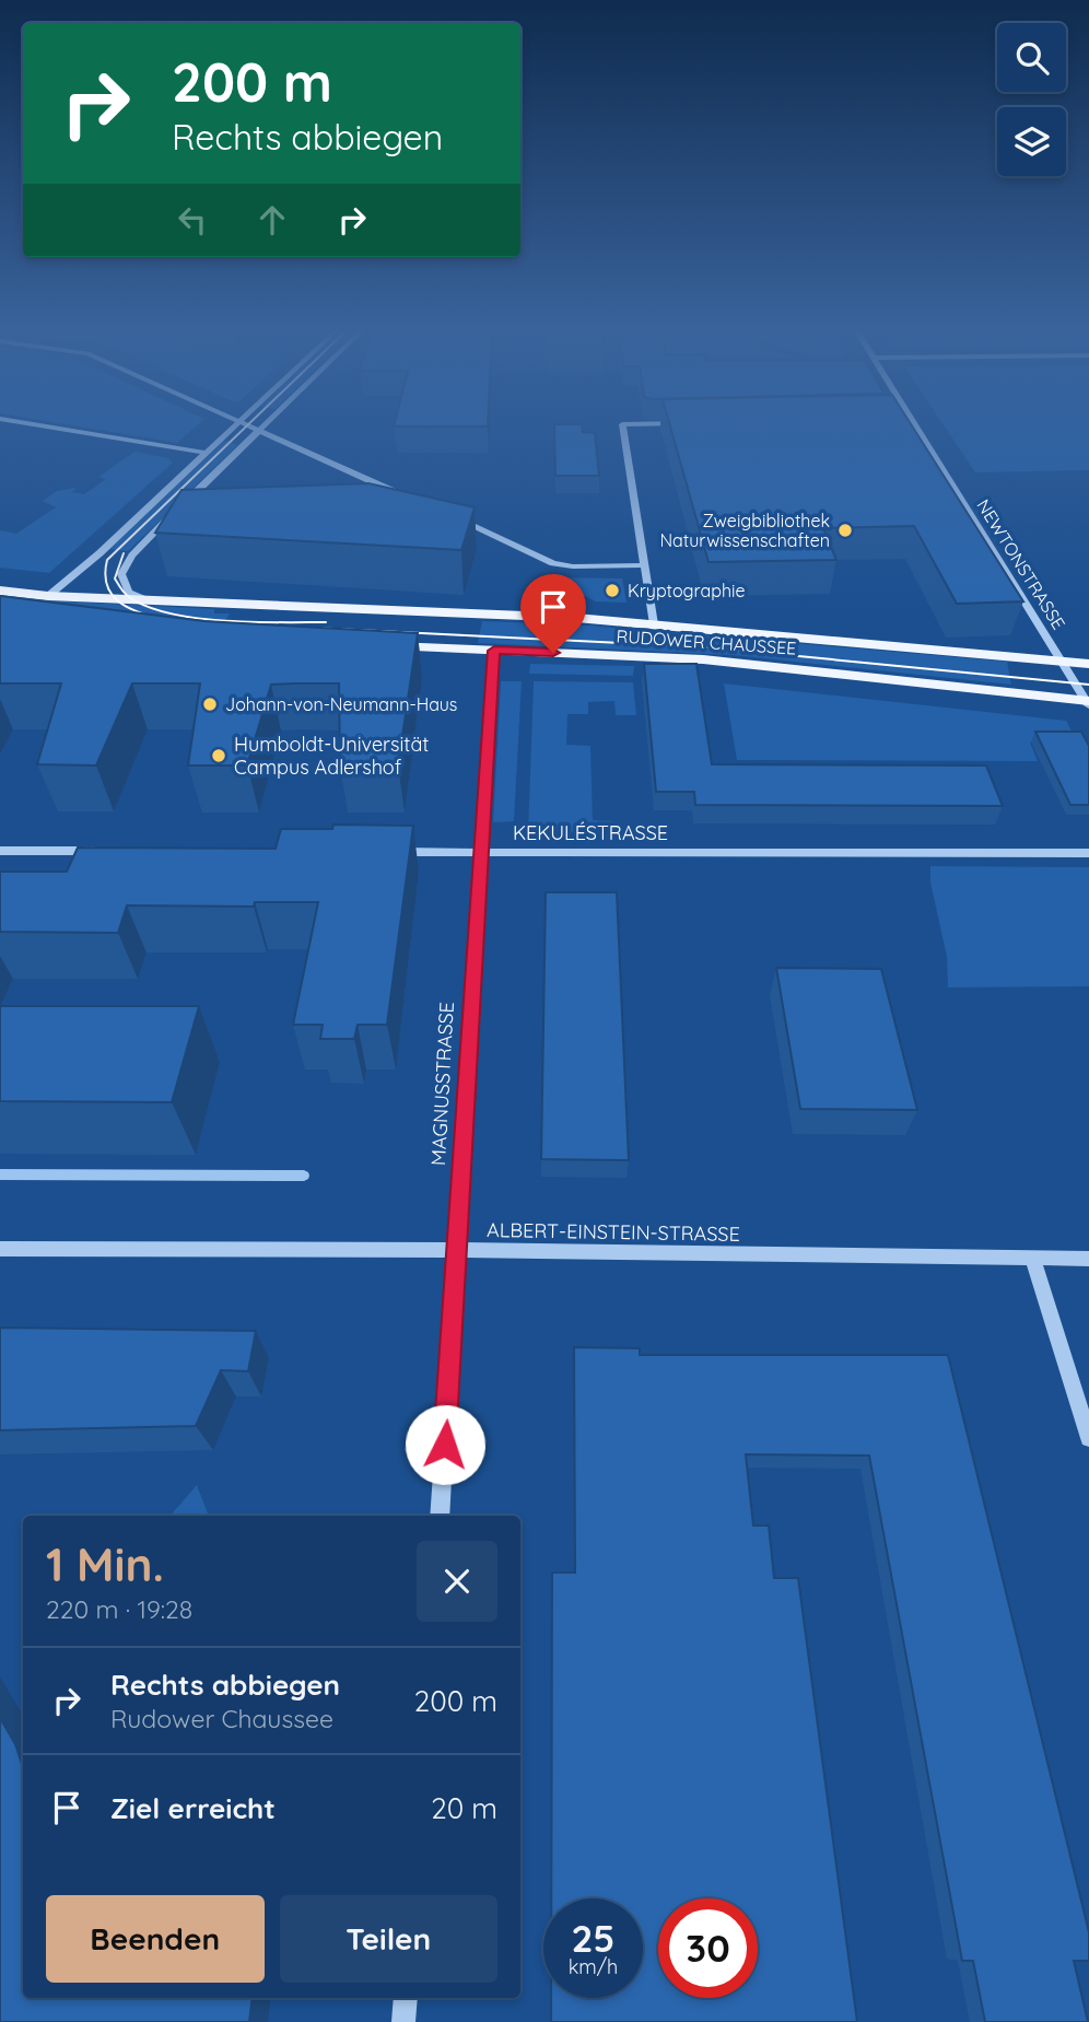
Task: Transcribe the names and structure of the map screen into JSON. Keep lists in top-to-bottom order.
{
  "streets": {
    "main road": ["RUDOWER CHAUSSEE"],
    "street": [
      "NEWTONSTRASSE",
      "KEKULÉSTRASSE",
      "MAGNUSSTRASSE",
      "ALBERT-EINSTEIN-STRASSE"
    ]
  },
  "crossings": [
    ["NEWTONSTRASSE", "RUDOWER CHAUSSEE"],
    ["RUDOWER CHAUSSEE", "MAGNUSSTRASSE"],
    ["KEKULÉSTRASSE", "MAGNUSSTRASSE"],
    ["MAGNUSSTRASSE", "ALBERT-EINSTEIN-STRASSE"]
  ],
  "places": [
    "Zweigbibliothek Naturwissenschaften",
    "Kryptographie",
    "Johann-von-Neumann-Haus",
    "Humboldt-Universität Campus Adlershof"
  ],
  "page": {
    "turn": ["200 m", "Rechts abbiegen"],
    "heading": ["1 Min.", "220 m · 19:28"],
    "list": [
      {
        "name": "Rechts abbiegen",
        "note": "Rudower Chaussee",
        "value": "200 m"
      },
      {
        "name": "Ziel erreicht",
        "value": "20 m"
      }
    ],
    "buttons": ["Beenden", "Teilen"],
    "speed": "25 km/h",
    "limit": "30"
  }
}
